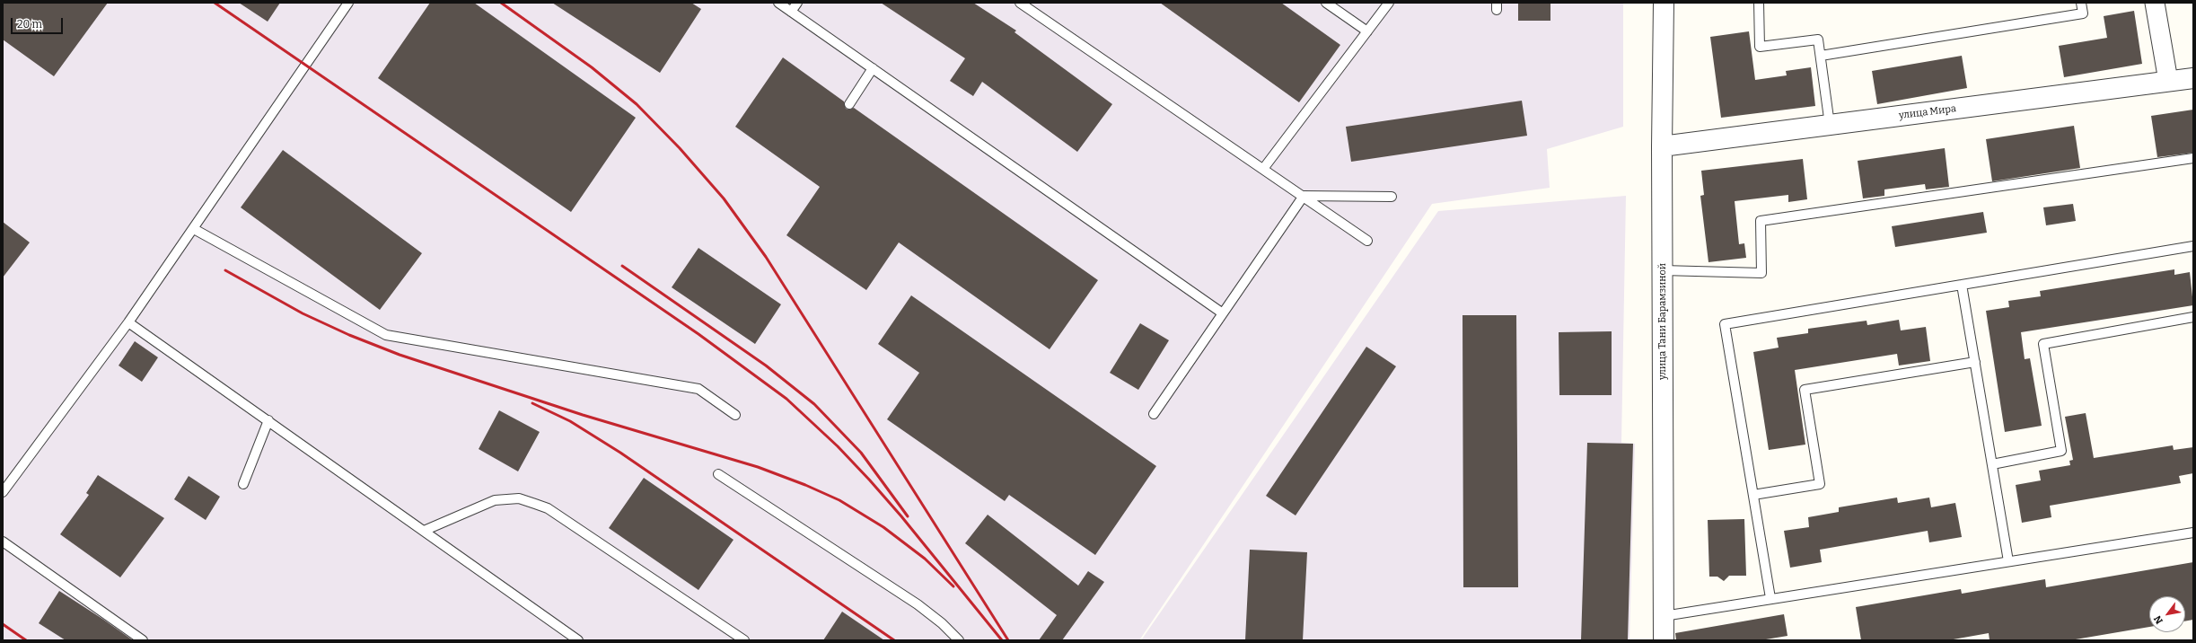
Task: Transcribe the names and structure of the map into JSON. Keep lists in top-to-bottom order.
{
  "streets": {
    "street": ["улица Мира", "улица Тани Барамзиной"]
  },
  "crossings": [
    ["улица Мира", "улица Тани Барамзиной"]
  ],
  "scale_bar": "20 m",
  "north": "bottom left"
}
